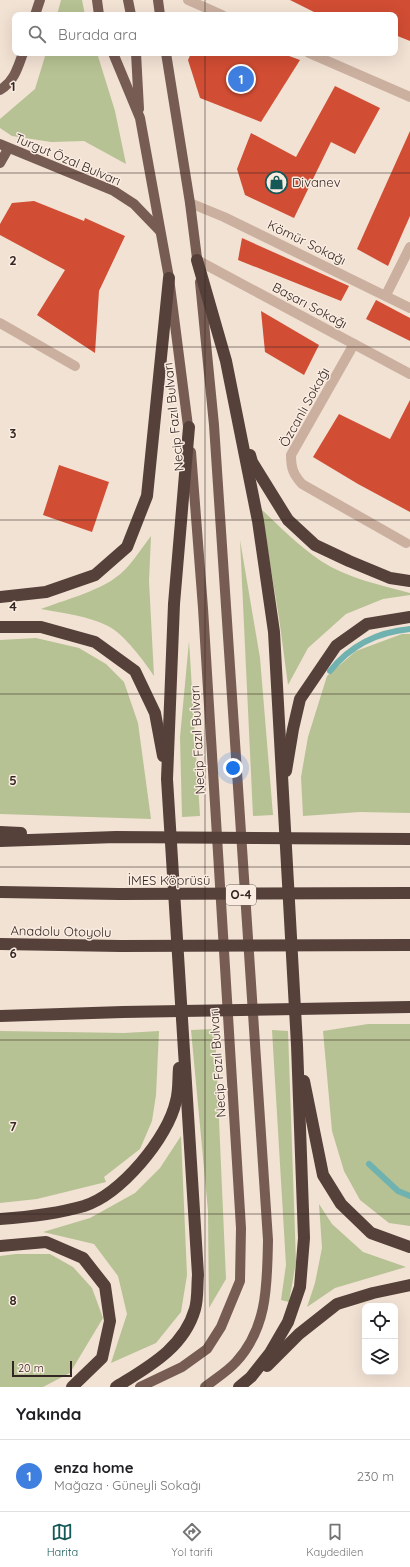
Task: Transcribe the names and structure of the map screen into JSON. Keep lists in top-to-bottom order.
{
  "streets": {
    "highway": ["İMES Köprüsü", "O-4", "Anadolu Otoyolu"],
    "main road": ["Turgut Özal Bulvarı", "Necip Fazıl Bulvarı"],
    "street": ["Kömür Sokağı", "Başarı Sokağı", "Özcanlı Sokağı"]
  },
  "crossings": [
    ["Turgut Özal Bulvarı", "Necip Fazıl Bulvarı"],
    ["Başarı Sokağı", "Özcanlı Sokağı"]
  ],
  "places": {
    "shop": ["Divanev"]
  },
  "scale_bar": "20 m",
  "page": {
    "search": "Burada ara",
    "pins": "1",
    "scale": "20 m",
    "heading": "Yakında",
    "list": [
      {
        "mark": "1",
        "name": "enza home",
        "note": "Mağaza · Güneyli Sokağı",
        "value": "230 m"
      }
    ],
    "nav": ["Harita", "Yol tarifi", "Kaydedilen"]
  },
  "grid": {
    "rows": [
      "1",
      "2",
      "3",
      "4",
      "5",
      "6",
      "7",
      "8"
    ]
  }
}
